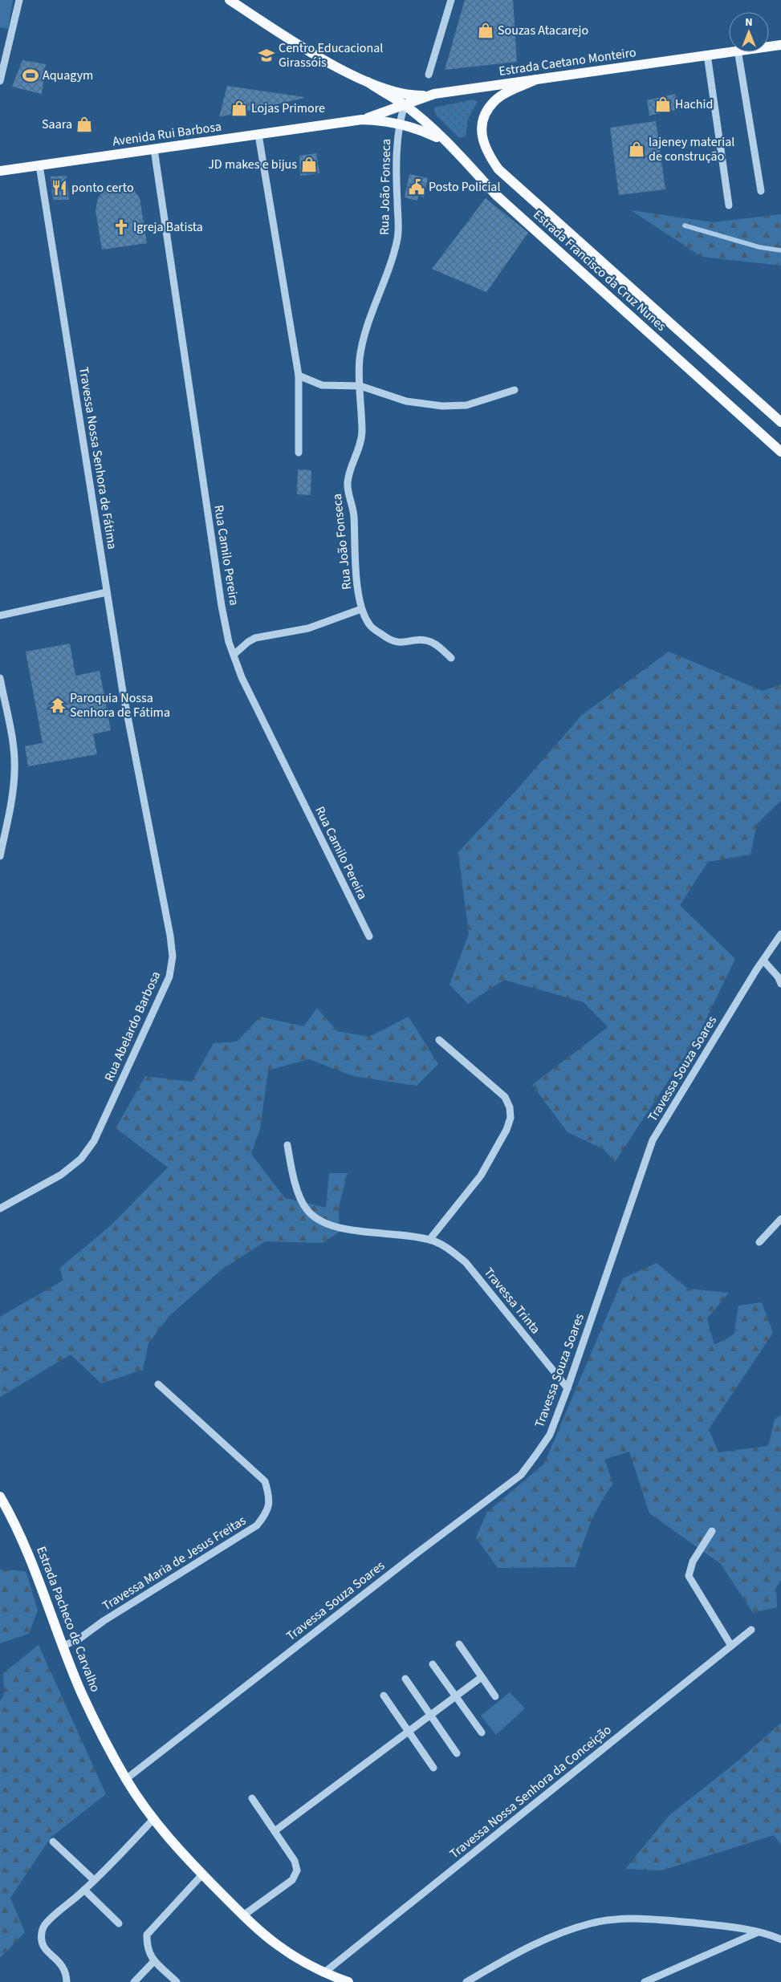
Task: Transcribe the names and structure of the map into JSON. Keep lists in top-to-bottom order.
{
  "streets": {
    "main road": [
      "Estrada Caetano Monteiro",
      "Avenida Rui Barbosa",
      "Estrada Francisco da Cruz Nunes",
      "Estrada Pacheco de Carvalho"
    ],
    "street": [
      "Rua João Fonseca",
      "Travessa Nossa Senhora de Fátima",
      "Rua Camilo Pereira",
      "Rua Abelardo Barbosa",
      "Travessa Souza Soares",
      "Travessa Trinta",
      "Travessa Maria de Jesus Freitas",
      "Travessa Nossa Senhora da Conceição"
    ]
  },
  "crossings": [
    ["Estrada Caetano Monteiro", "Avenida Rui Barbosa"],
    ["Estrada Caetano Monteiro", "Rua João Fonseca"],
    ["Estrada Caetano Monteiro", "Estrada Francisco da Cruz Nunes"],
    ["Avenida Rui Barbosa", "Travessa Nossa Senhora de Fátima"],
    ["Avenida Rui Barbosa", "Rua Camilo Pereira"],
    ["Rua João Fonseca", "Estrada Francisco da Cruz Nunes"],
    ["Travessa Nossa Senhora de Fátima", "Rua Abelardo Barbosa"],
    ["Travessa Souza Soares", "Travessa Trinta"],
    ["Travessa Souza Soares", "Estrada Pacheco de Carvalho"],
    ["Travessa Maria de Jesus Freitas", "Estrada Pacheco de Carvalho"],
    ["Estrada Pacheco de Carvalho", "Travessa Nossa Senhora da Conceição"]
  ],
  "places": {
    "shop": [
      "Souzas Atacarejo",
      "Hachid",
      "Lojas Primore",
      "Saara",
      "lajeney material de construção",
      "JD makes e bijus"
    ],
    "school or university": ["Centro Educacional Girassóis"],
    "sports": ["Aquagym"],
    "public building": ["Posto Policial"],
    "restaurant": ["ponto certo"],
    "church": ["Igreja Batista"],
    "temple": ["Paroquia Nossa Senhora de Fátima"]
  },
  "north": "top"
}
